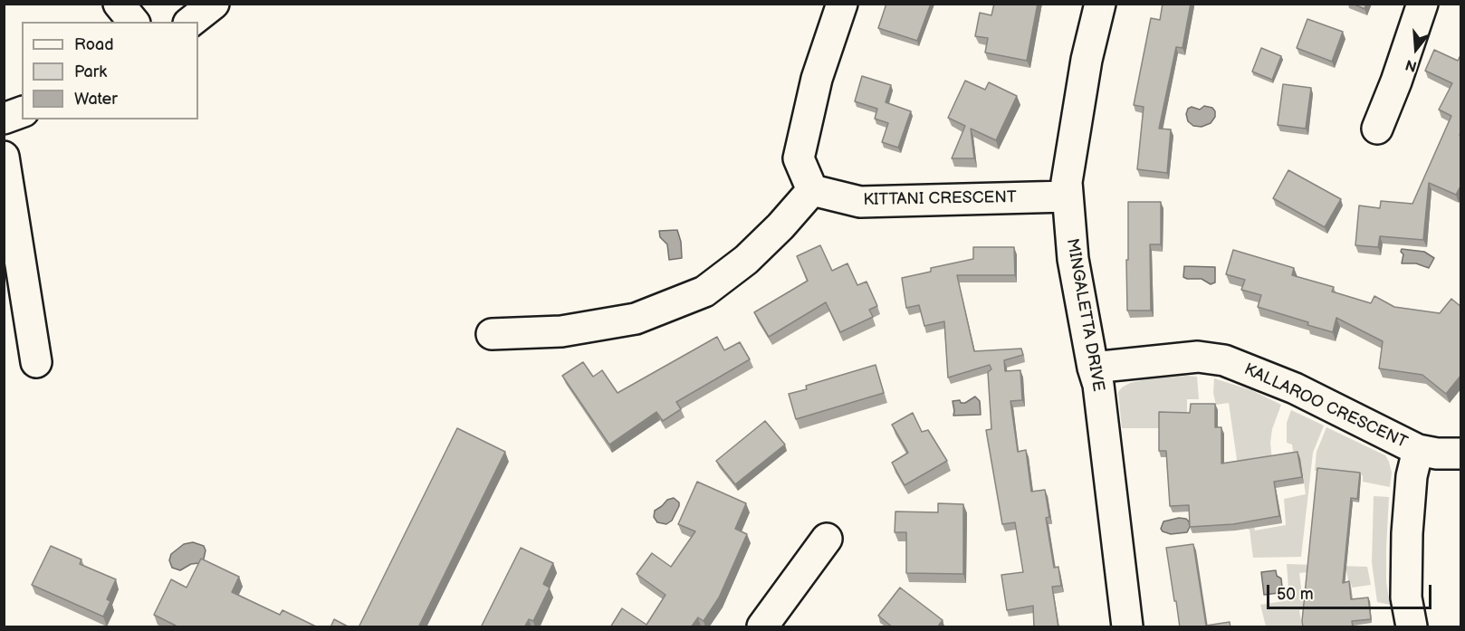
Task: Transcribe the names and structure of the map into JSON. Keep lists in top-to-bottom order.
{
  "streets": {
    "street": ["KITTANI CRESCENT", "MINGALETTA DRIVE", "KALLAROO CRESCENT"]
  },
  "crossings": [
    ["KITTANI CRESCENT", "MINGALETTA DRIVE"],
    ["MINGALETTA DRIVE", "KALLAROO CRESCENT"]
  ],
  "legend": ["Road", "Park", "Water"],
  "scale_bar": "50 m",
  "north": "bottom"
}
